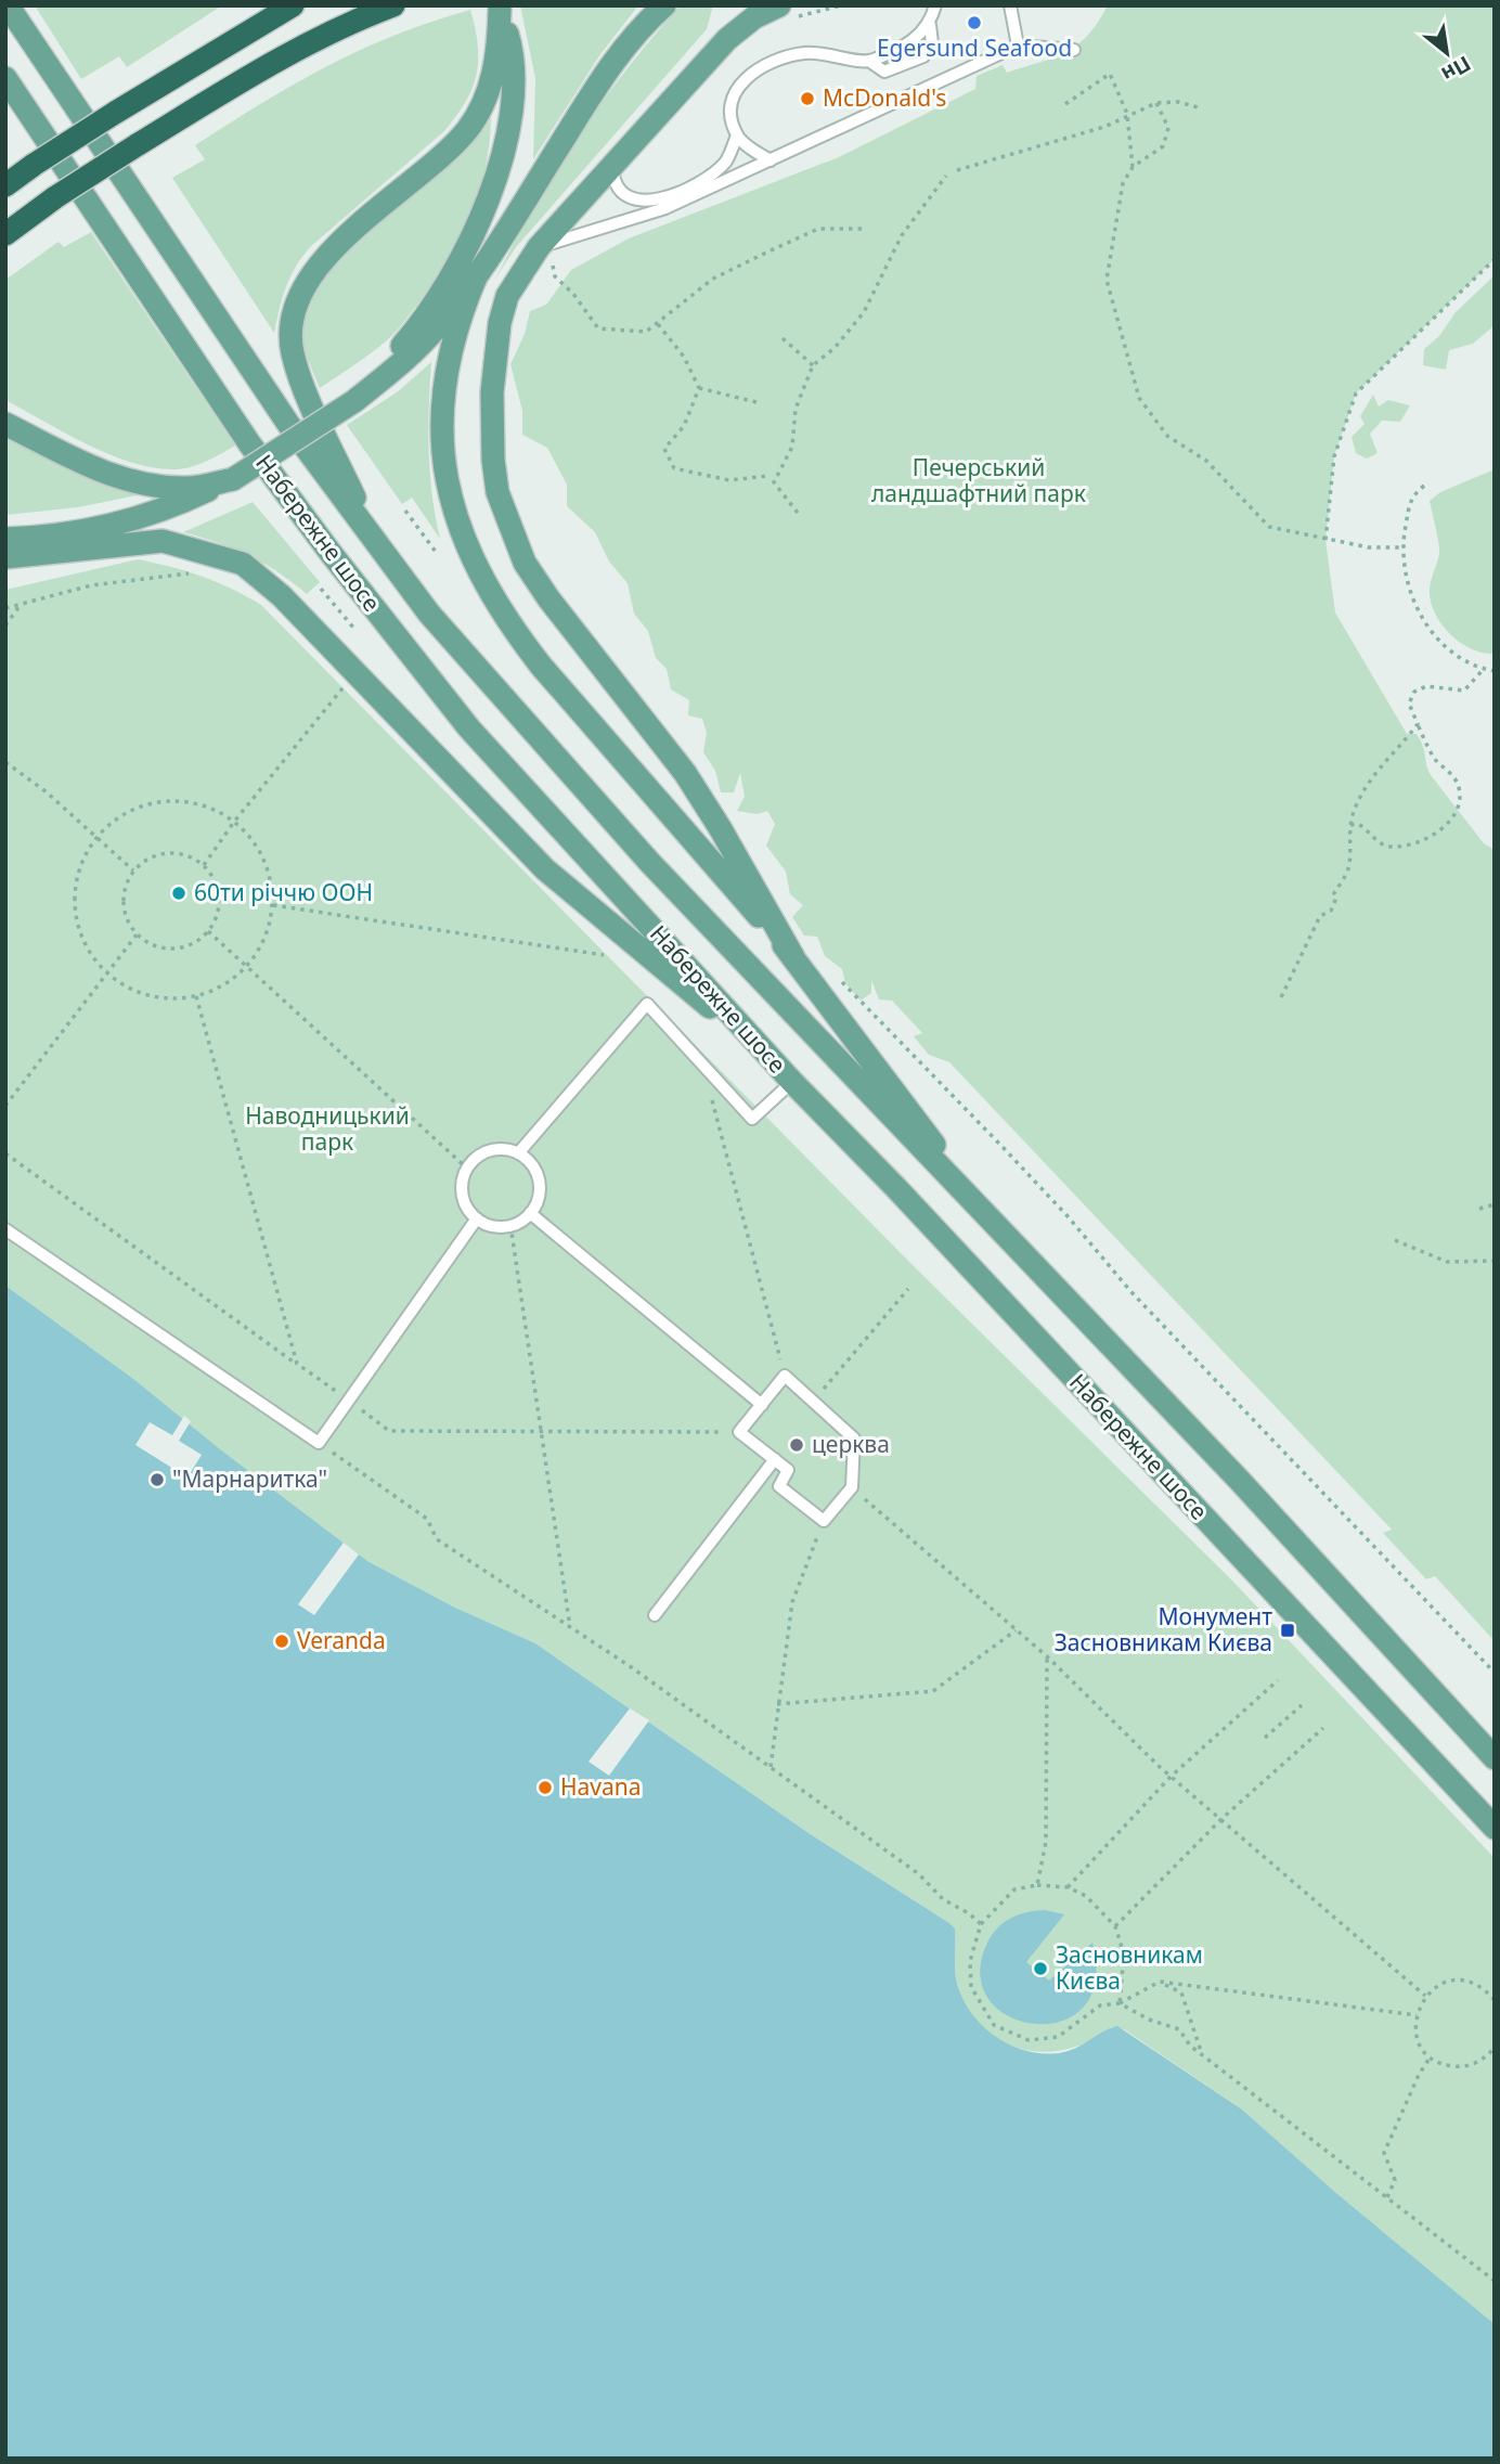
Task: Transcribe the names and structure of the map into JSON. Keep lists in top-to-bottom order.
{
  "streets": {
    "main road": ["Набережне шосе"]
  },
  "parks": ["Печерський ландшафтний парк", "Наводницький парк"],
  "places": {
    "other": [
      "Egersund Seafood",
      "McDonald's",
      "60ти річчю ООН",
      "церква",
      "\"Марнаритка\"",
      "Veranda",
      "Havana",
      "Засновникам Києва"
    ],
    "transit": ["Монумент Засновникам Києва"]
  },
  "north": "bottom right"
}
